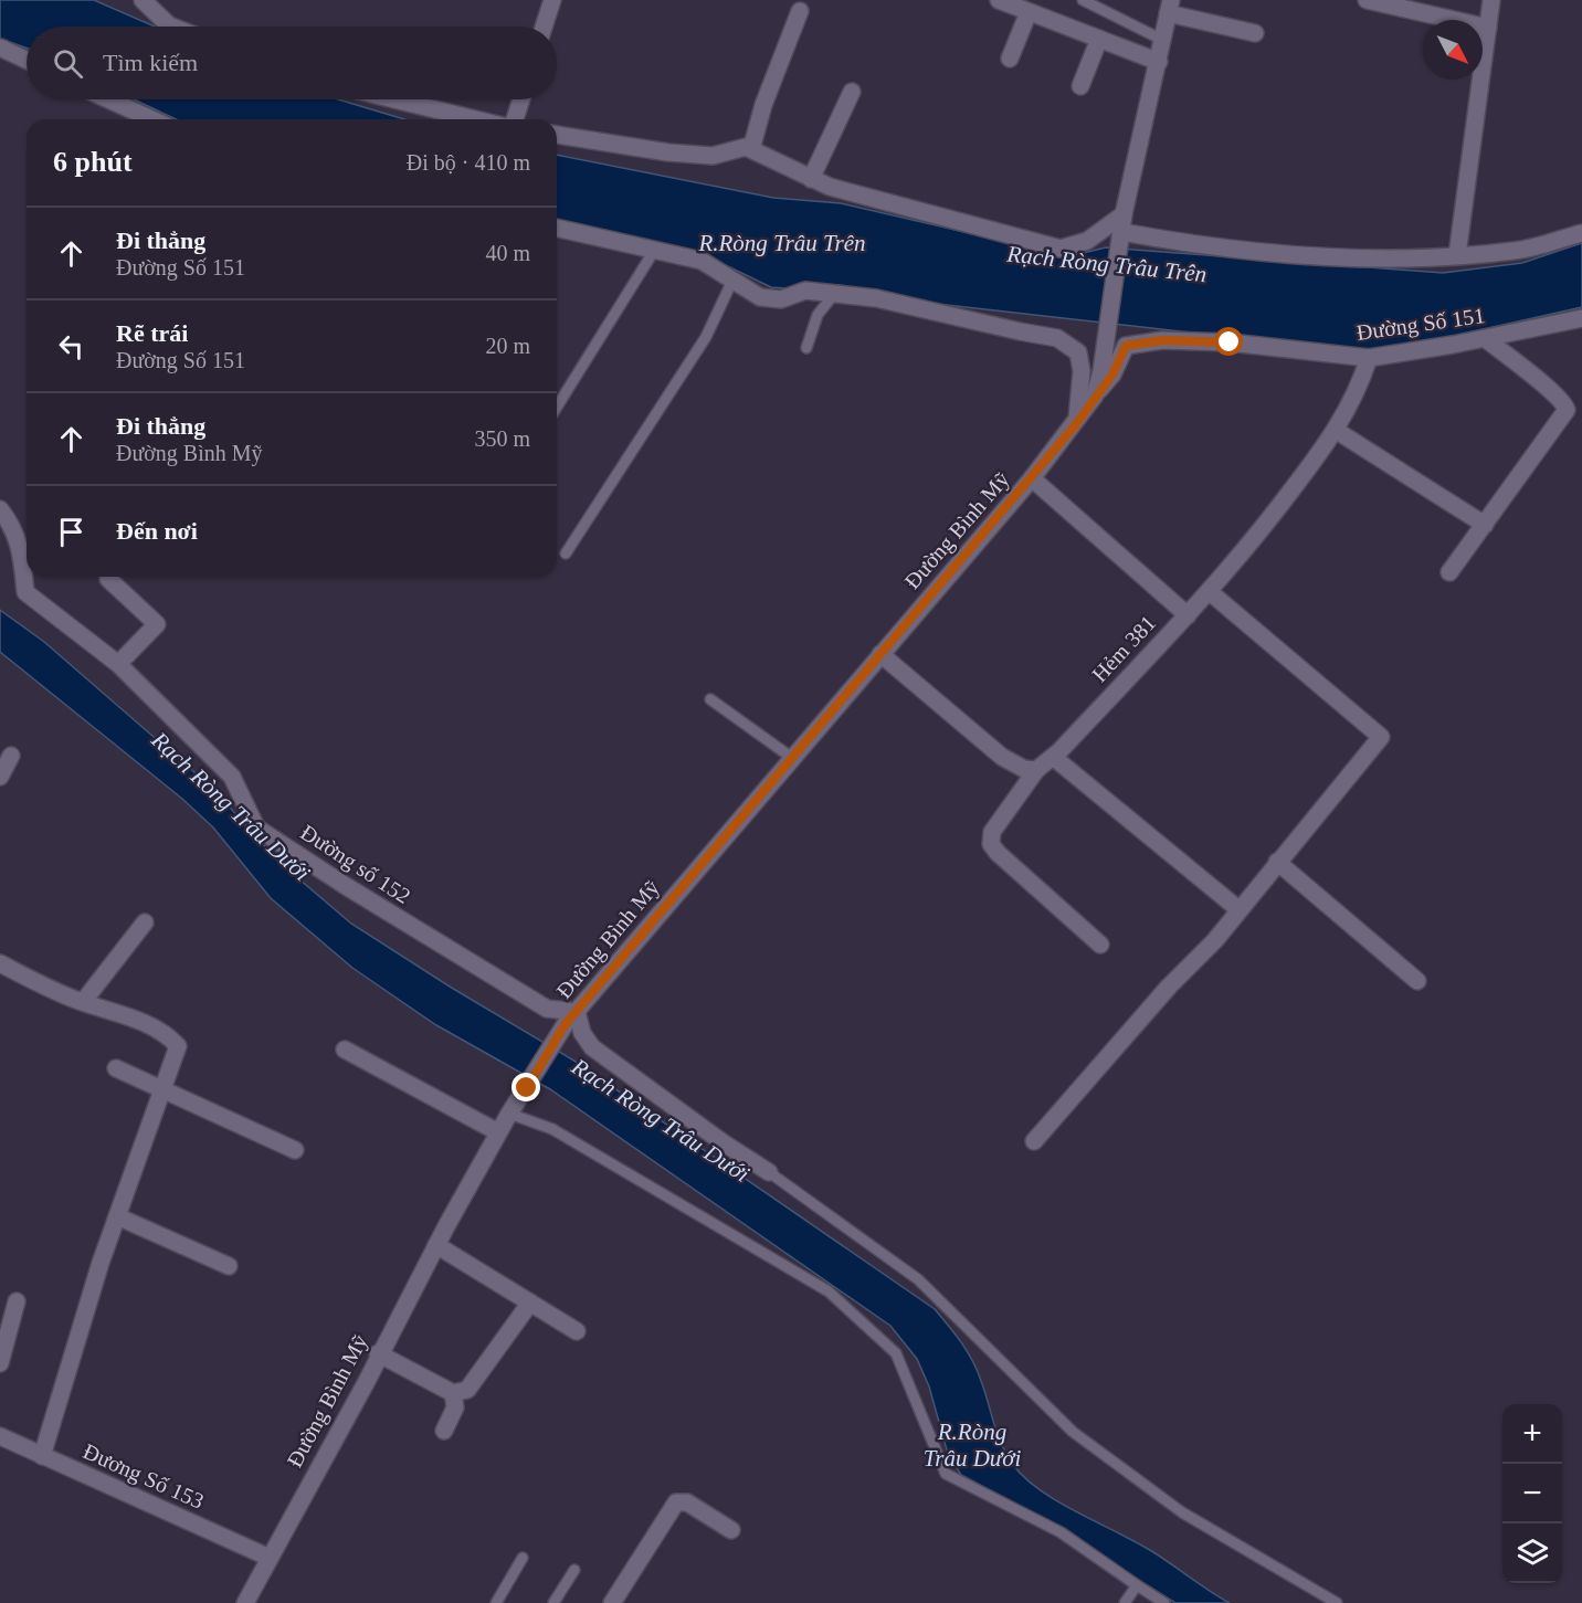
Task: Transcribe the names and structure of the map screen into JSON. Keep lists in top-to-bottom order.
{
  "streets": {
    "street": [
      "Đường Số 151",
      "Đường Bình Mỹ",
      "Hẻm 381",
      "Đường số 152",
      "Đương Số 153"
    ]
  },
  "crossings": [
    ["Đường Số 151", "Đường Bình Mỹ"],
    ["Đường Số 151", "Hẻm 381"],
    ["Đường Bình Mỹ", "Đường số 152"],
    ["Đường Bình Mỹ", "Đương Số 153"]
  ],
  "water": [
    "R.Ròng Trâu Trên",
    "Rạch Ròng Trâu Trên",
    "Rạch Ròng Trâu Dưới",
    "R.Ròng Trâu Dưới"
  ],
  "north": "bottom right",
  "page": {
    "search": "Tìm kiếm",
    "heading": ["6 phút", "Đi bộ · 410 m"],
    "list": [
      ["Đi thẳng", "Đường Số 151", "40 m"],
      ["Rẽ trái", "Đường Số 151", "20 m"],
      ["Đi thẳng", "Đường Bình Mỹ", "350 m"],
      "Đến nơi"
    ],
    "map_buttons": ["+", "−"]
  }
}
